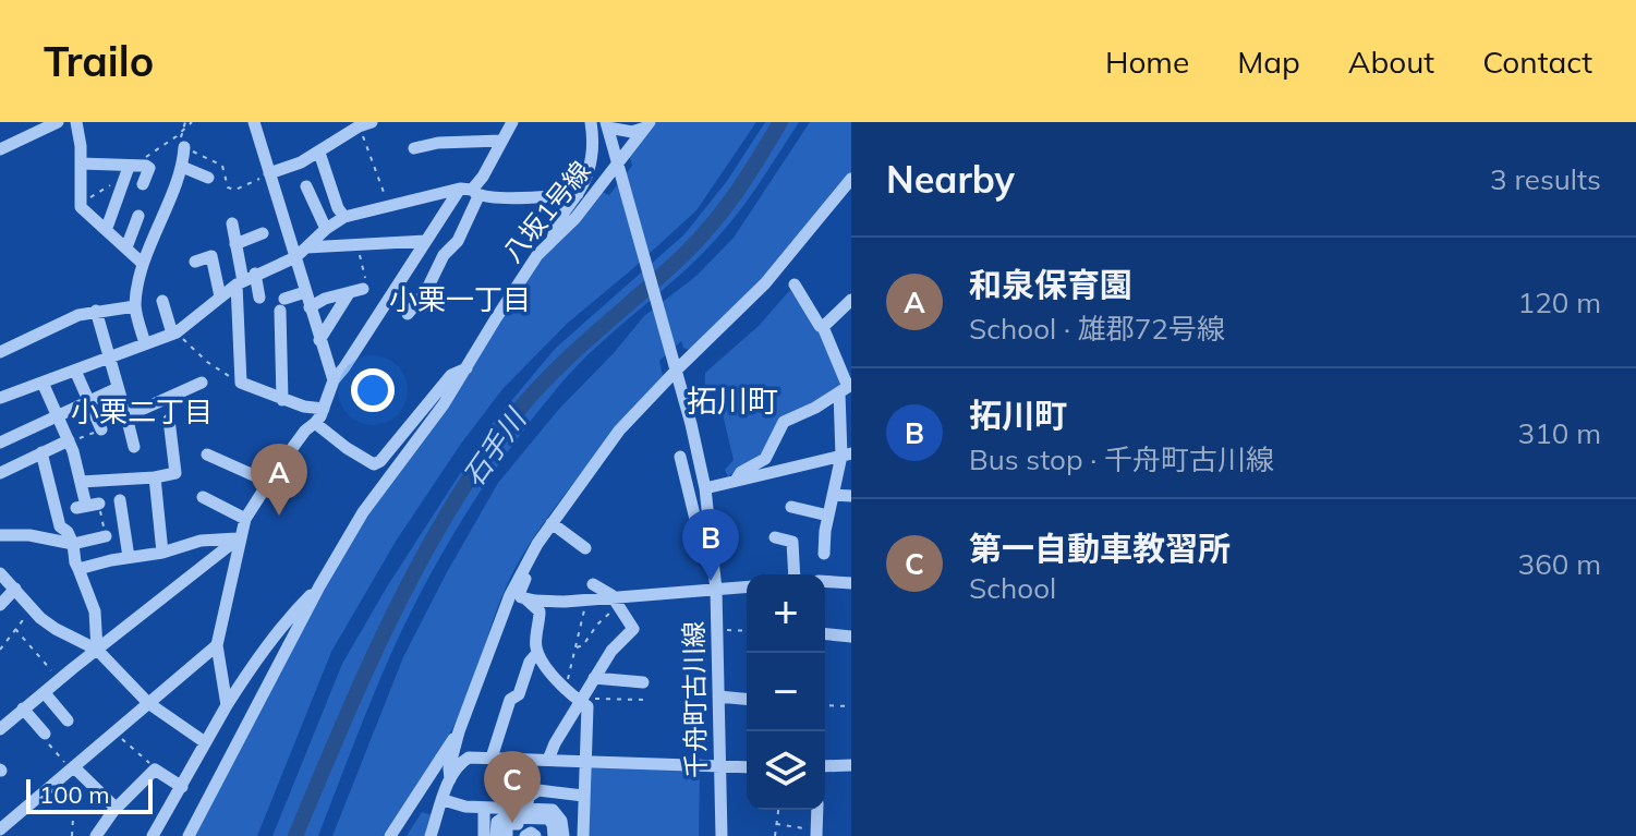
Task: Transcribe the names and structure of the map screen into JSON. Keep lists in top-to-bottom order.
{
  "streets": {
    "street": ["八坂1号線", "千舟町古川線"]
  },
  "crossings": [
    ["八坂1号線", "千舟町古川線"]
  ],
  "districts": ["小栗一丁目", "拓川町", "小栗二丁目"],
  "water": ["石手川"],
  "scale_bar": "100 m",
  "page": {
    "header": "Trailo",
    "nav": [
      "Home",
      "Map",
      "About",
      "Contact"
    ],
    "heading": ["Nearby", "3 results"],
    "list": [
      {
        "mark": "A",
        "name": "和泉保育園",
        "note": "School · 雄郡72号線",
        "value": "120 m"
      },
      {
        "mark": "B",
        "name": "拓川町",
        "note": "Bus stop · 千舟町古川線",
        "value": "310 m"
      },
      {
        "mark": "C",
        "name": "第一自動車教習所",
        "note": "School",
        "value": "360 m"
      }
    ],
    "pins": ["A", "B", "C"],
    "map_buttons": ["+", "−"],
    "scale": "100 m"
  }
}
